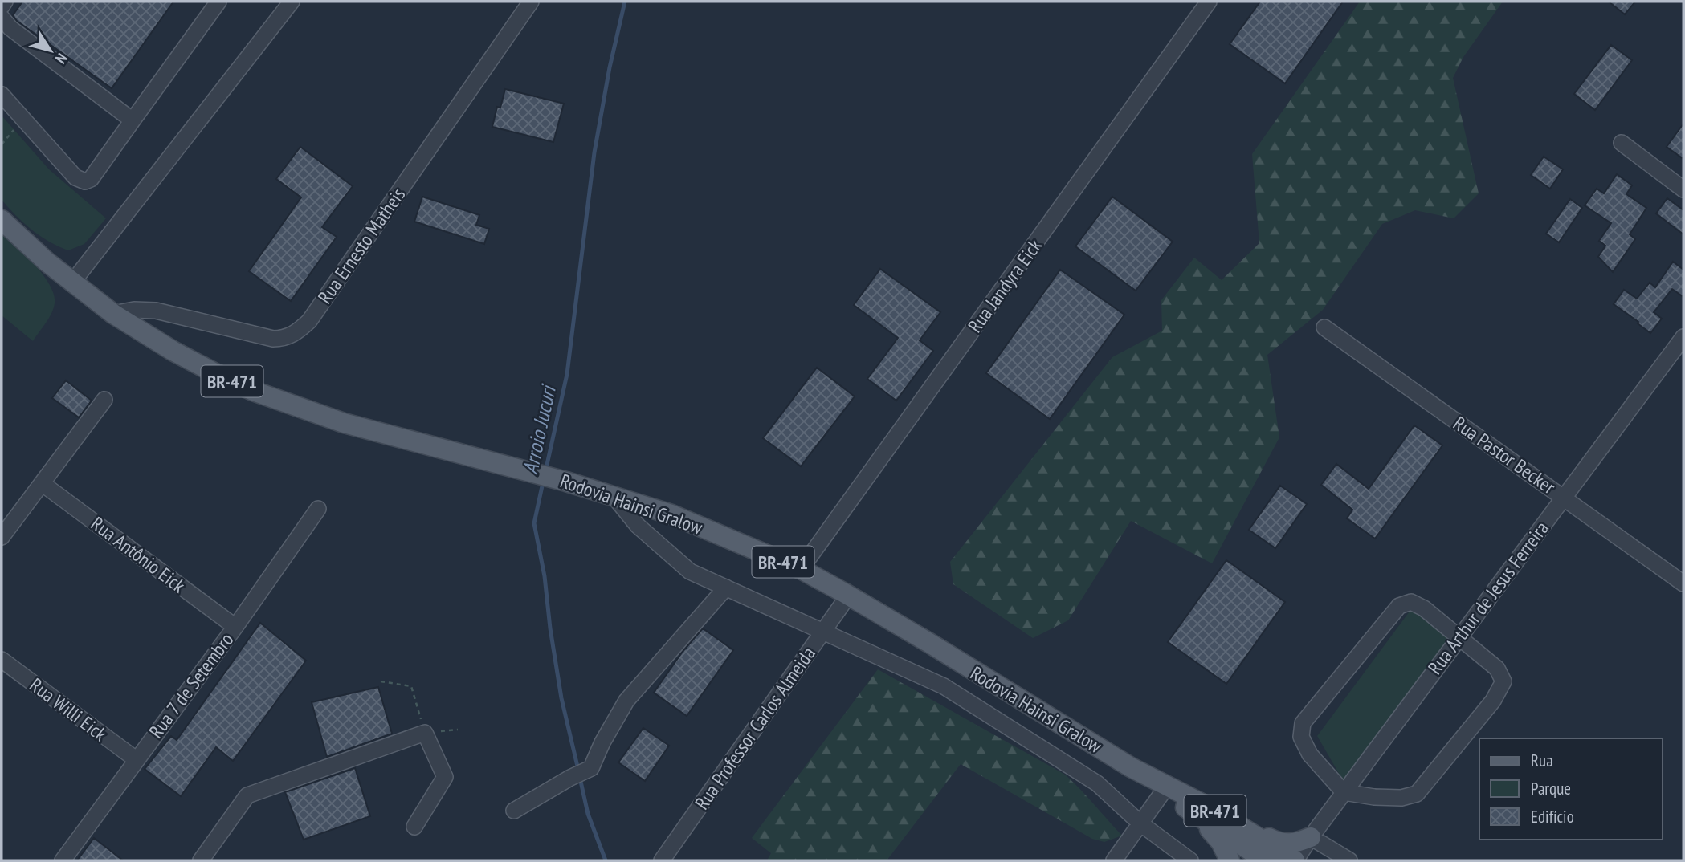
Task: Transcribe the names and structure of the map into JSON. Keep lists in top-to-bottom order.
{
  "streets": {
    "main road": ["BR-471", "Rodovia Hainsi Gralow"],
    "street": [
      "Rua Ernesto Matheis",
      "Rua Jandyra Eick",
      "Rua Pastor Becker",
      "Rua Antônio Eick",
      "Rua Arthur de Jesus Ferreira",
      "Rua 7 de Setembro",
      "Rua Willi Eick",
      "Rua Professor Carlos Almeida"
    ]
  },
  "crossings": [
    ["Rua Ernesto Matheis", "Rodovia Hainsi Gralow"],
    ["Rua Jandyra Eick", "Rodovia Hainsi Gralow"],
    ["Rua Pastor Becker", "Rua Arthur de Jesus Ferreira"],
    ["Rodovia Hainsi Gralow", "Rua Arthur de Jesus Ferreira"],
    ["Rodovia Hainsi Gralow", "Rua Professor Carlos Almeida"],
    ["Rua Antônio Eick", "Rua 7 de Setembro"],
    ["Rua 7 de Setembro", "Rua Willi Eick"]
  ],
  "water": ["Arroio Jucuri"],
  "legend": ["Rua", "Parque", "Edifício"],
  "north": "bottom right"
}
